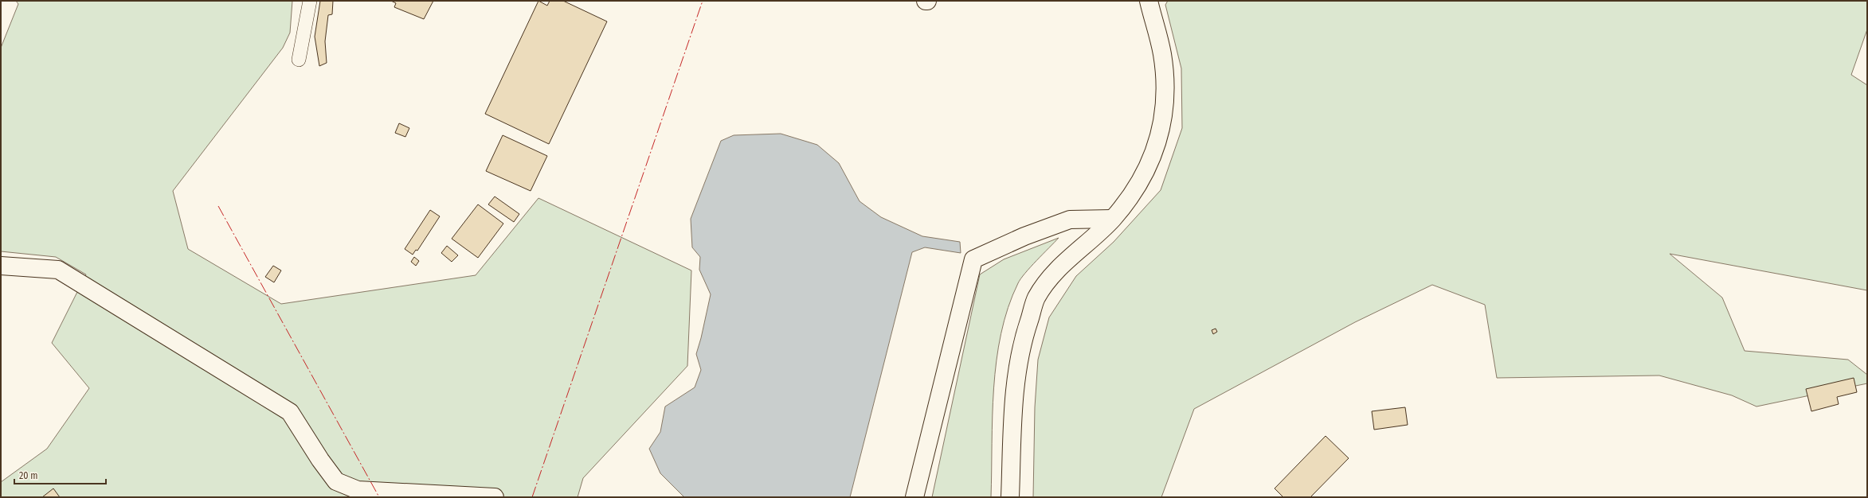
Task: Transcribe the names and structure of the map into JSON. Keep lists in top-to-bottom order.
{
  "scale_bar": "20 m"
}
